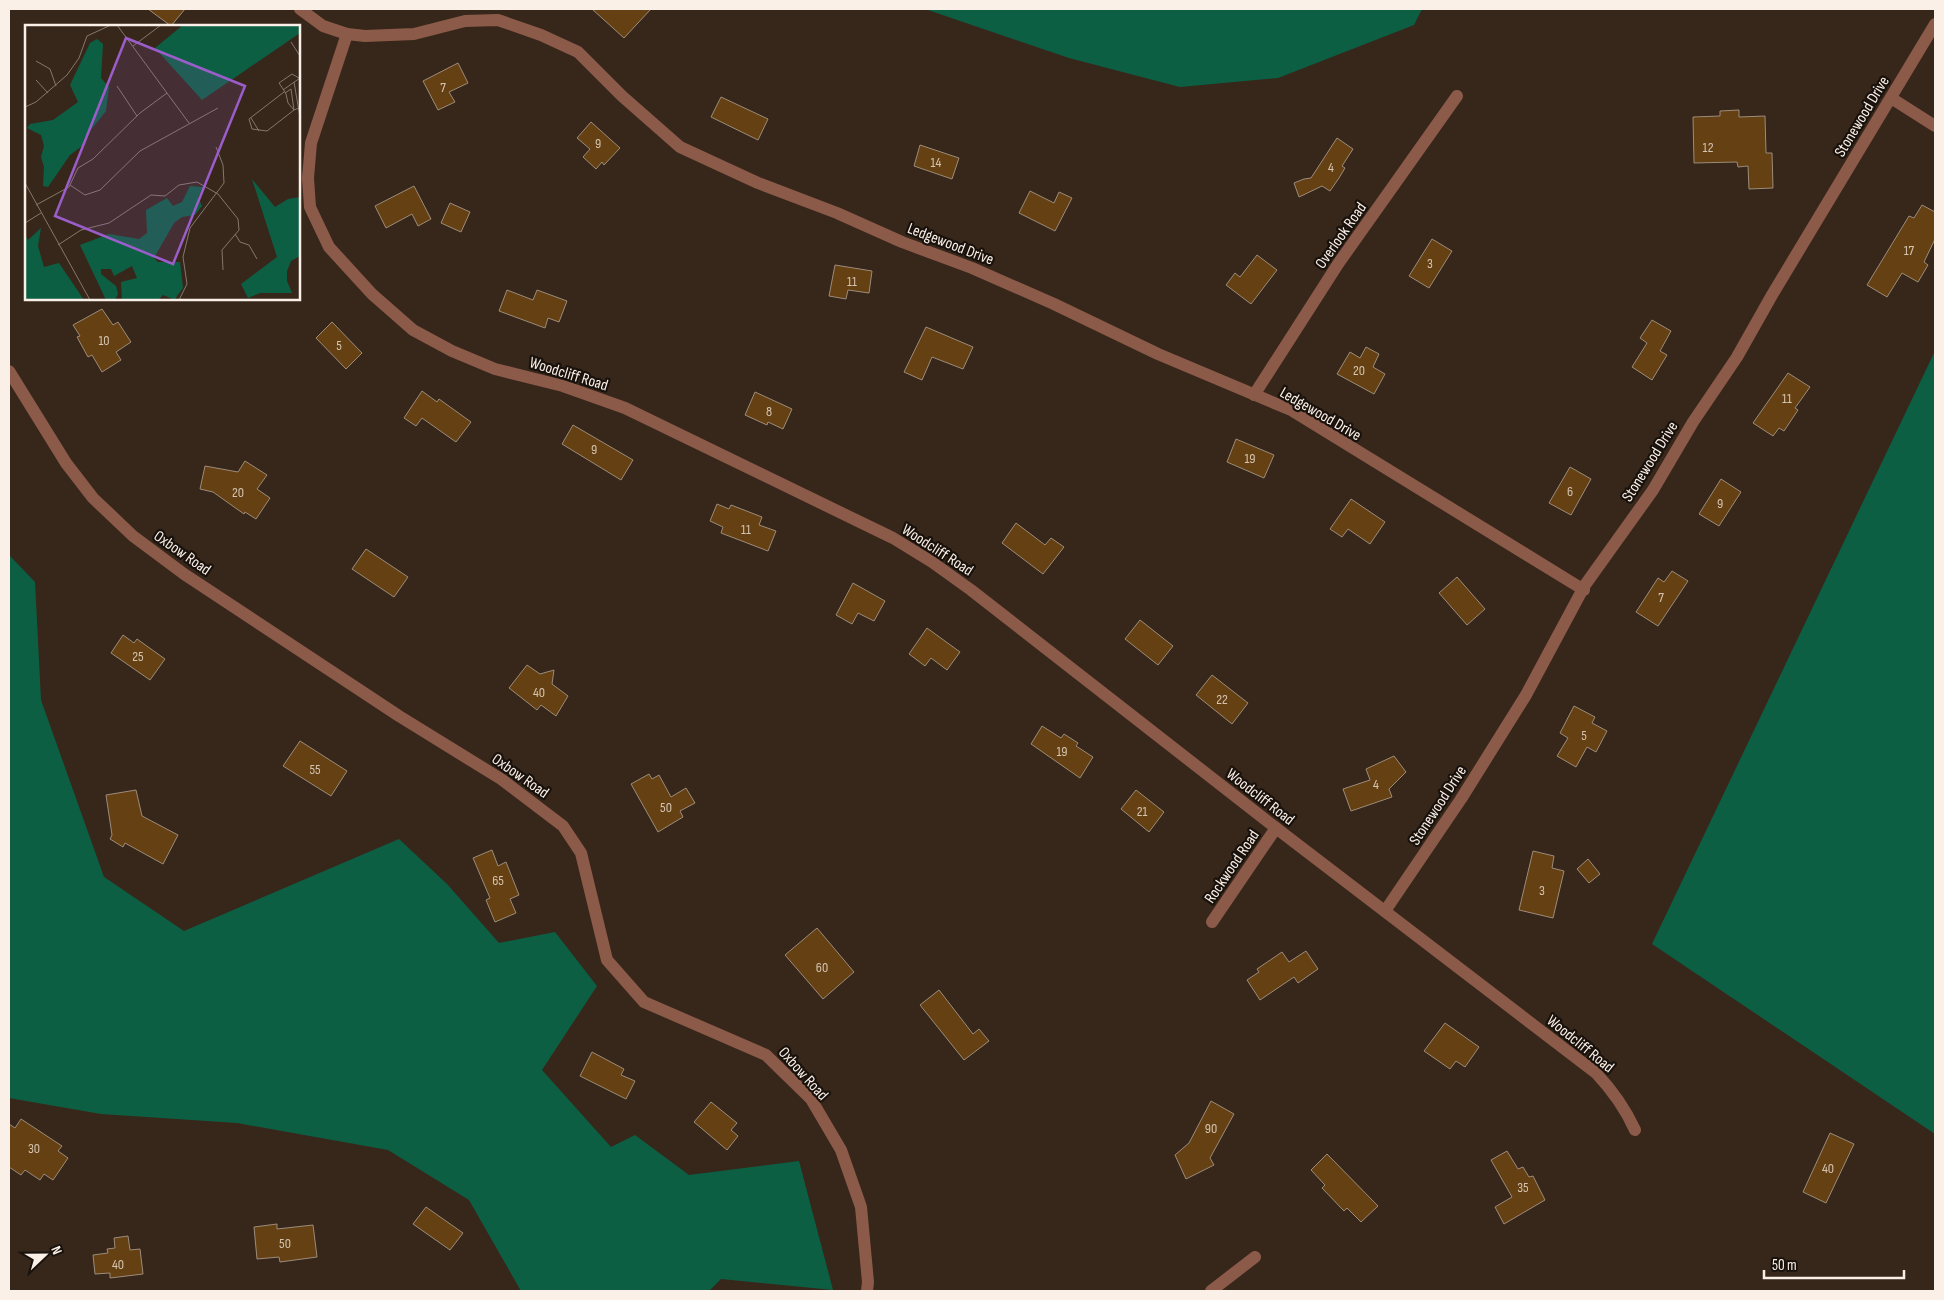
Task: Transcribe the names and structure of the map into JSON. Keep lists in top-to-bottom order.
{
  "streets": {
    "street": [
      "Stonewood Drive",
      "Overlook Road",
      "Ledgewood Drive",
      "Woodcliff Road",
      "Oxbow Road",
      "Rockwood Road"
    ]
  },
  "crossings": [
    ["Stonewood Drive", "Ledgewood Drive"],
    ["Stonewood Drive", "Woodcliff Road"],
    ["Overlook Road", "Ledgewood Drive"],
    ["Ledgewood Drive", "Woodcliff Road"],
    ["Woodcliff Road", "Rockwood Road"]
  ],
  "house_numbers": [
    "7",
    "9",
    "12",
    "14",
    "4",
    "17",
    "3",
    "11",
    "10",
    "5",
    "20",
    "11",
    "8",
    "9",
    "19",
    "6",
    "20",
    "9",
    "11",
    "7",
    "25",
    "40",
    "22",
    "5",
    "19",
    "55",
    "4",
    "50",
    "21",
    "65",
    "3",
    "60",
    "90",
    "30",
    "40",
    "35",
    "50",
    "40"
  ],
  "scale_bar": "50 m",
  "north": "right"
}
